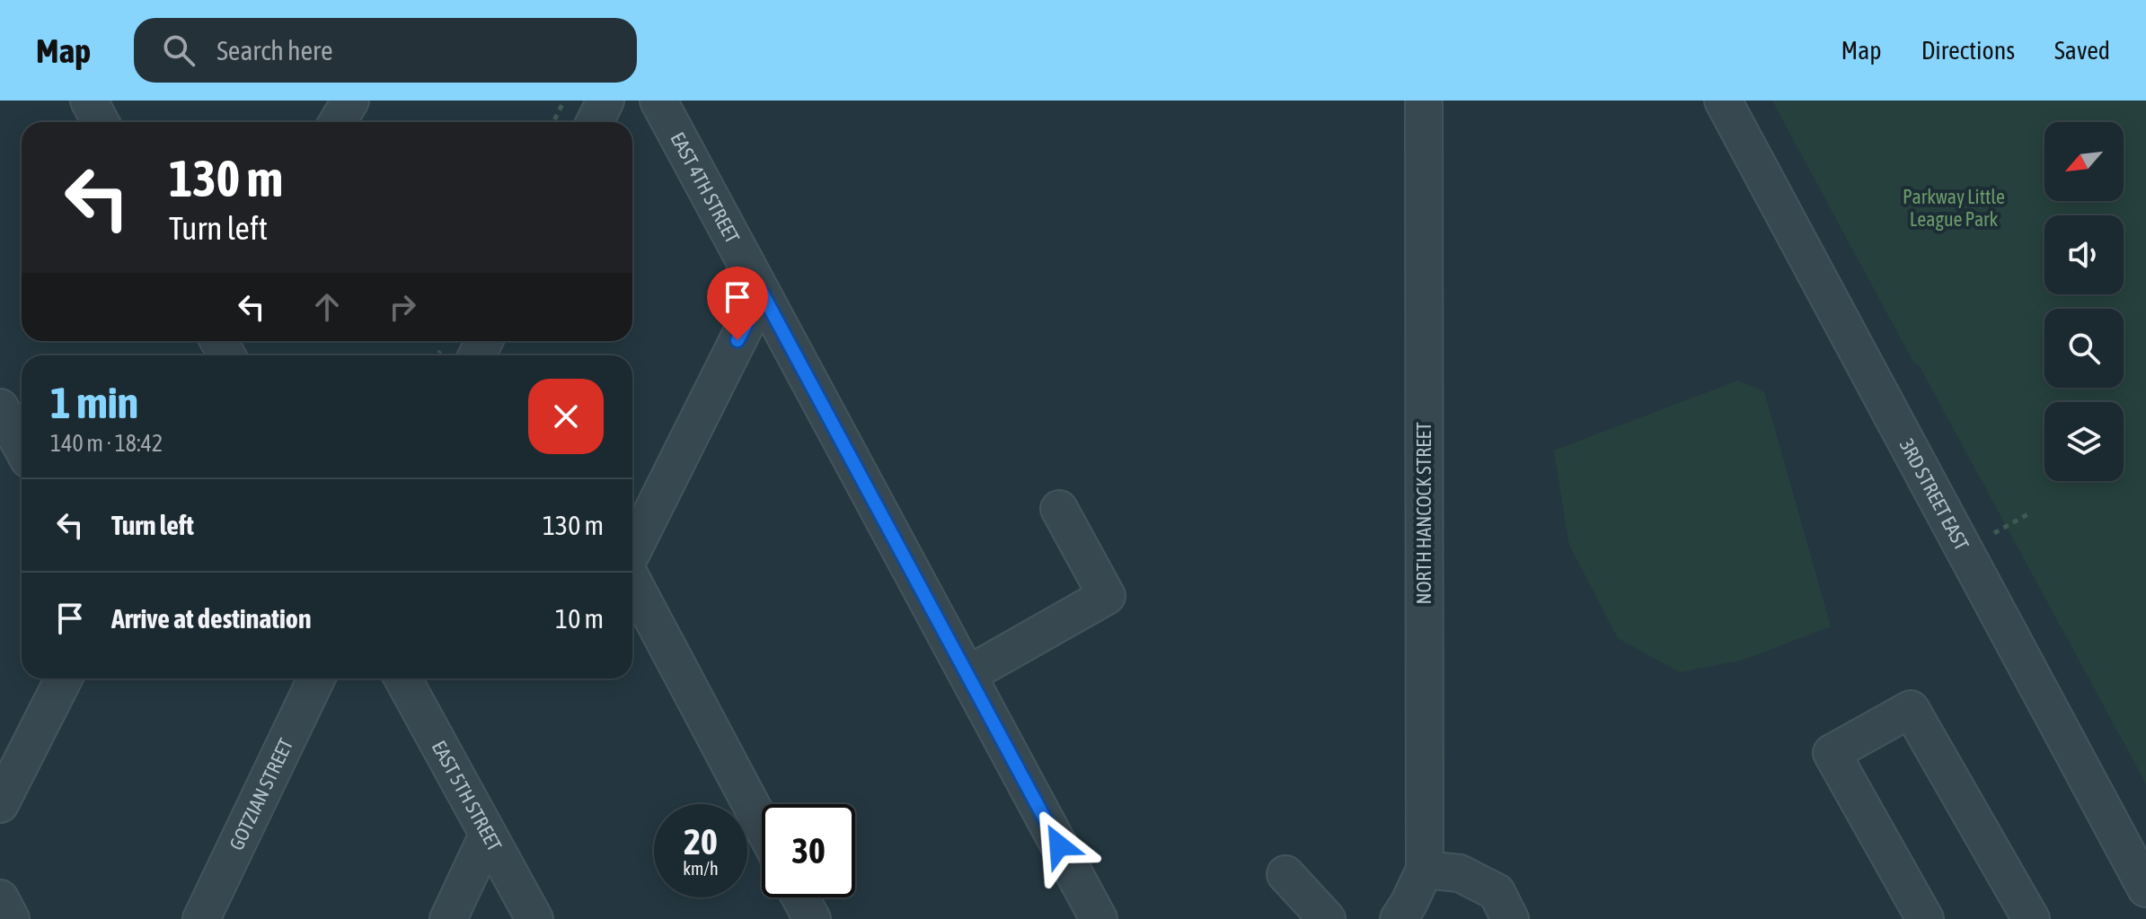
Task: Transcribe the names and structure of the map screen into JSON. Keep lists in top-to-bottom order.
{
  "streets": {
    "street": [
      "EAST 4TH STREET",
      "3RD STREET EAST",
      "NORTH HANCOCK STREET",
      "GOTZIAN STREET",
      "EAST 5TH STREET"
    ]
  },
  "parks": ["Parkway Little League Park"],
  "north": "bottom left",
  "page": {
    "header": "Map",
    "search": "Search here",
    "nav": ["Map", "Directions", "Saved"],
    "turn": ["130 m", "Turn left"],
    "heading": ["1 min", "140 m · 18:42"],
    "list": [
      {
        "name": "Turn left",
        "value": "130 m"
      },
      {
        "name": "Arrive at destination",
        "value": "10 m"
      }
    ],
    "speed": "20 km/h",
    "limit": "30"
  }
}
